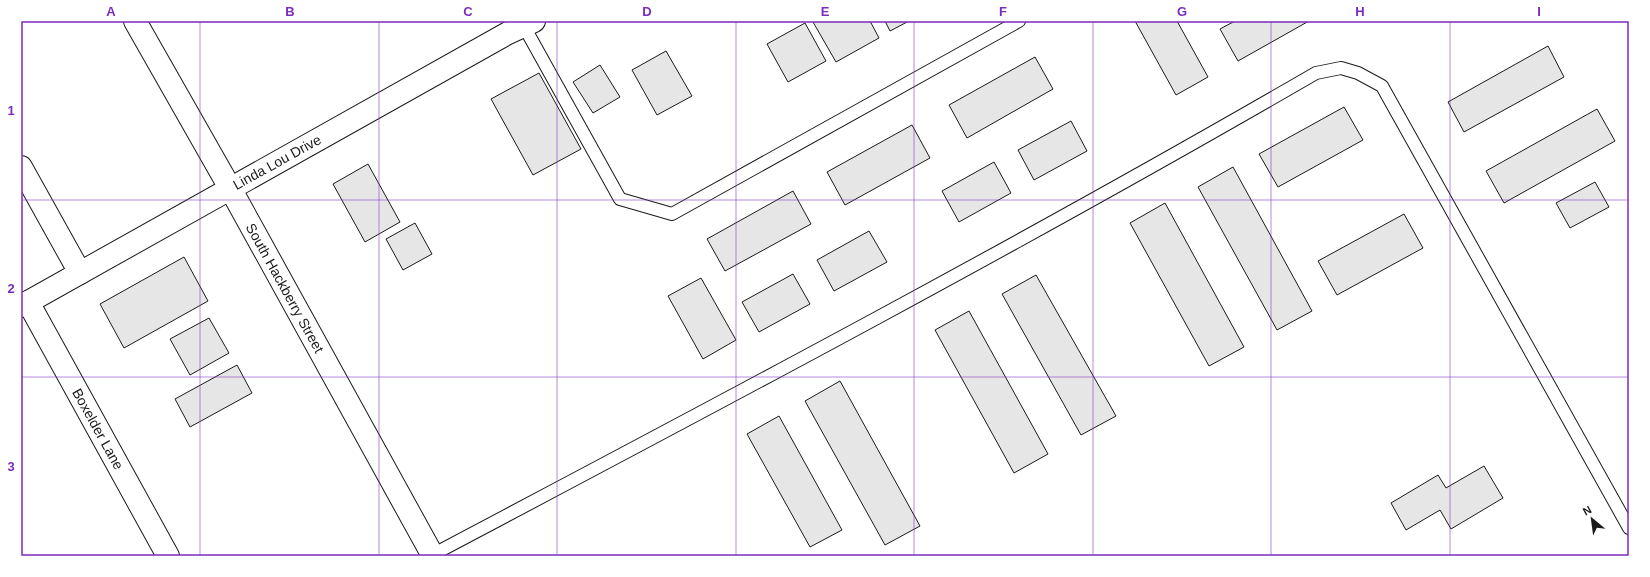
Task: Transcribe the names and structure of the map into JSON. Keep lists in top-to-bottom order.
{
  "streets": {
    "street": ["Linda Lou Drive", "South Hackberry Street", "Boxelder Lane"]
  },
  "crossings": [
    ["Linda Lou Drive", "South Hackberry Street"],
    ["Linda Lou Drive", "Boxelder Lane"]
  ],
  "north": "top left",
  "grid": {
    "columns": [
      "A",
      "B",
      "C",
      "D",
      "E",
      "F",
      "G",
      "H",
      "I"
    ],
    "rows": ["1", "2", "3"]
  }
}
